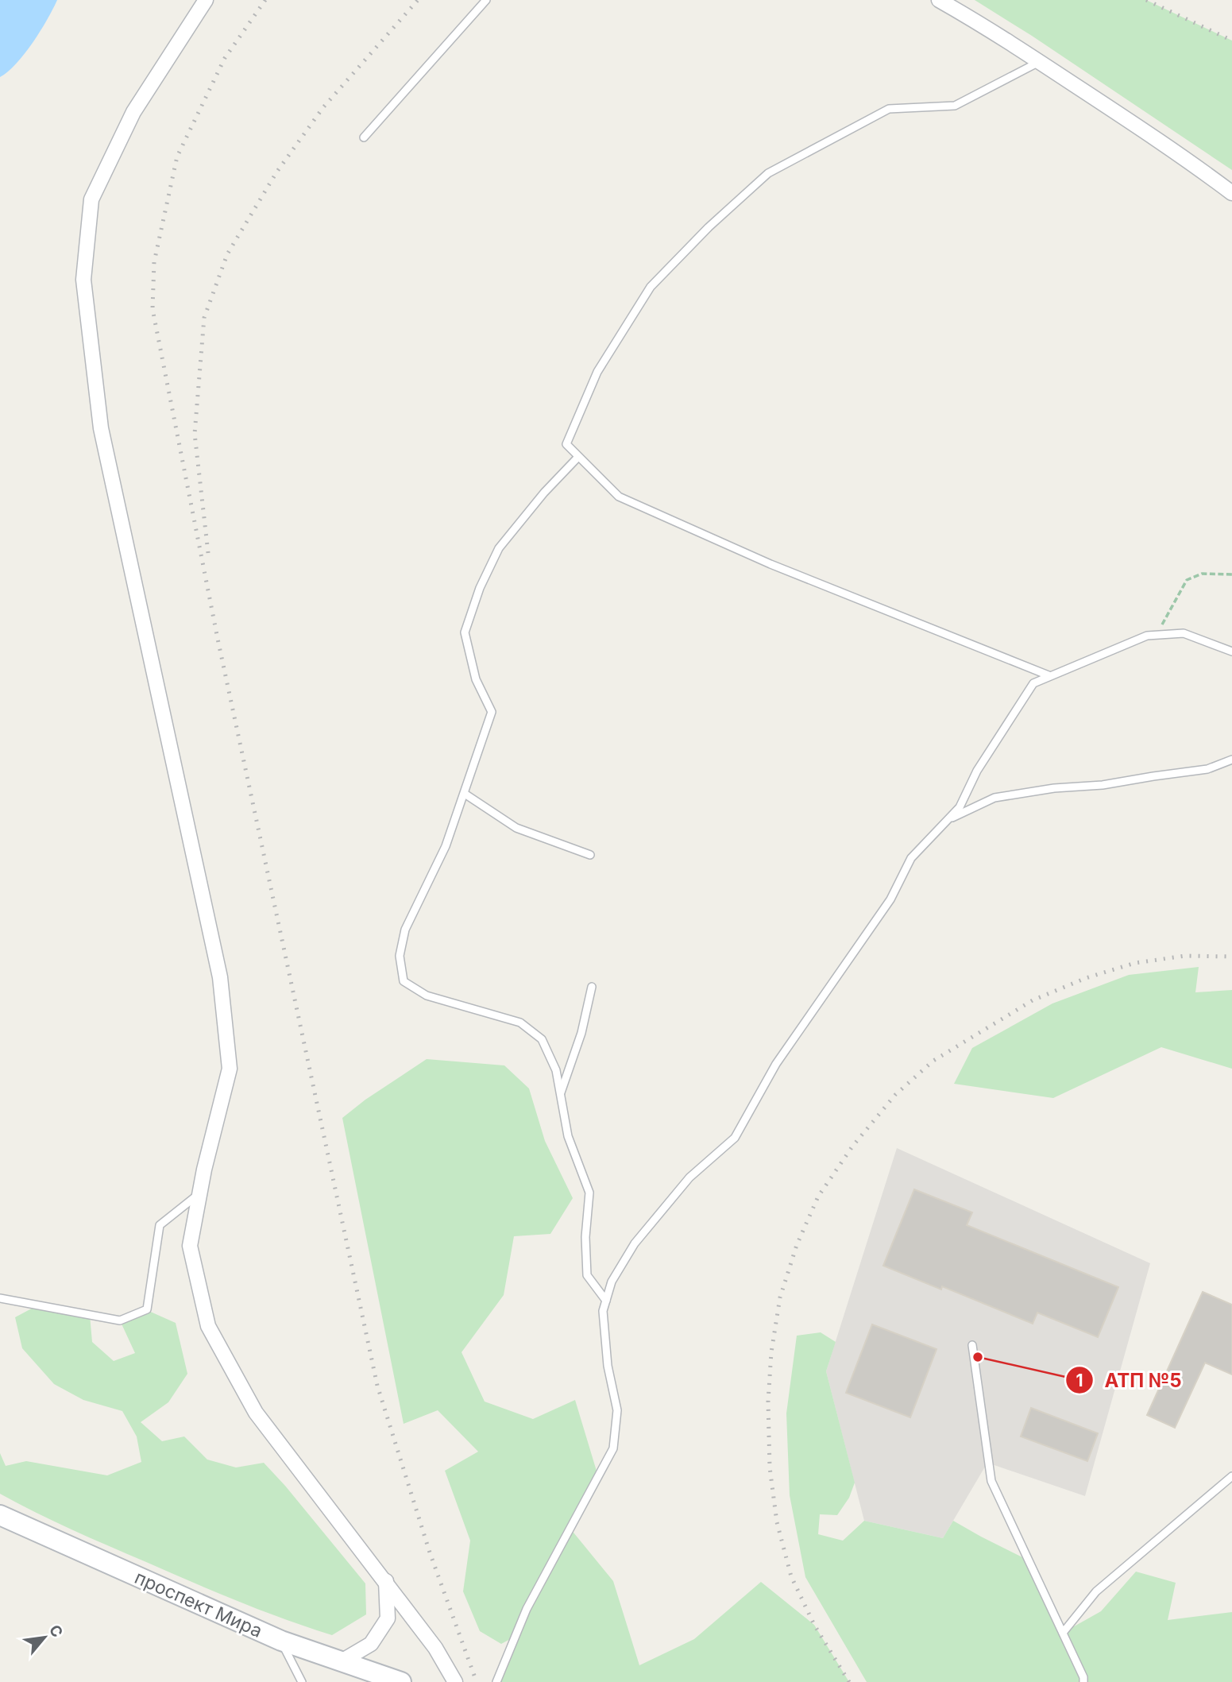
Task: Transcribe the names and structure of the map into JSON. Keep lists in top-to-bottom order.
{
  "streets": {
    "main road": ["проспект Мира"]
  },
  "places": ["АТП №5"],
  "north": "top right"
}
